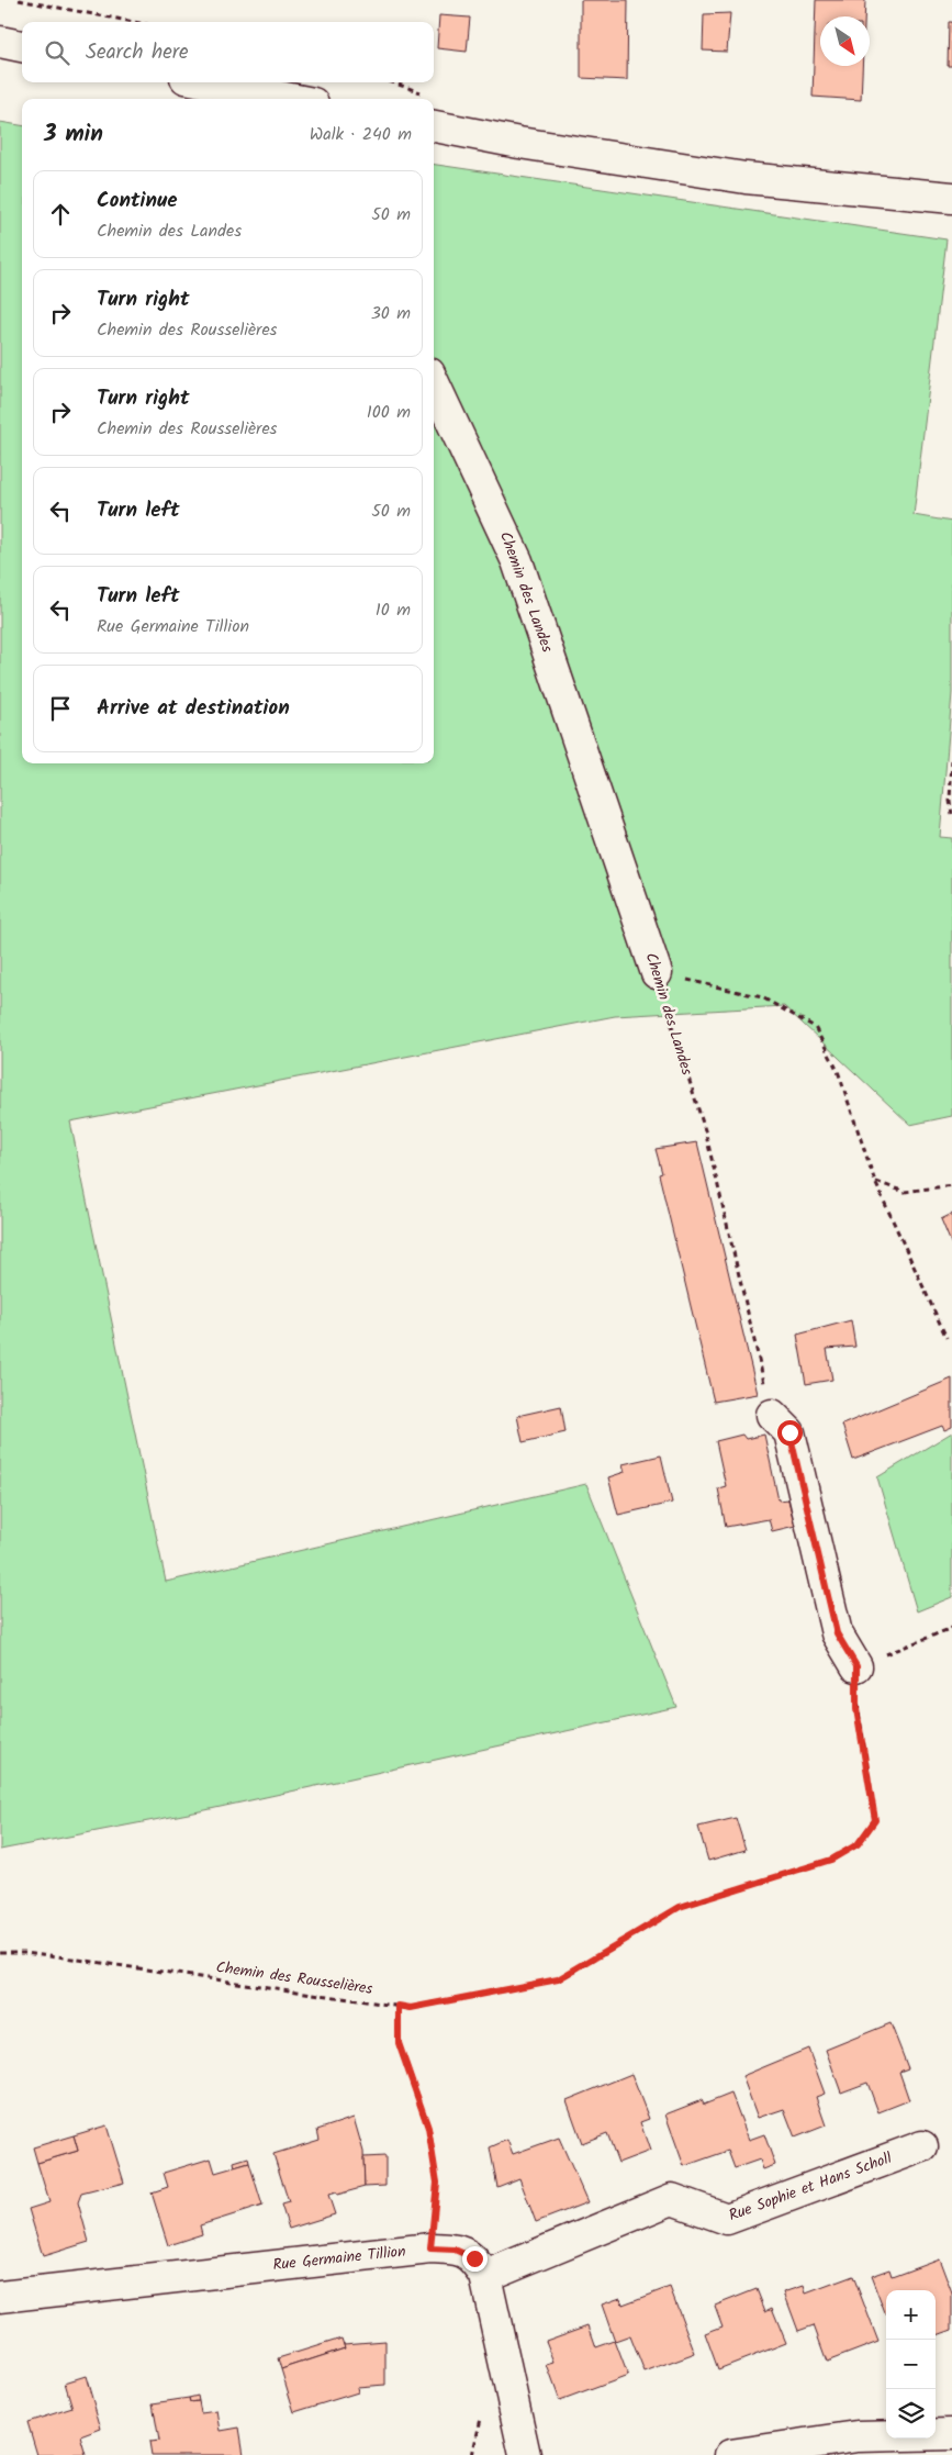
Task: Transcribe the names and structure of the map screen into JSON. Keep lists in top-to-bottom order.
{
  "streets": {
    "street": ["Chemin des Landes", "Rue Sophie et Hans Scholl", "Rue Germaine Tillion"],
    "path": ["Chemin des Rousselières"]
  },
  "crossings": [
    ["Rue Sophie et Hans Scholl", "Rue Germaine Tillion"]
  ],
  "north": "bottom right",
  "page": {
    "search": "Search here",
    "heading": ["3 min", "Walk · 240 m"],
    "list": [
      ["Continue", "Chemin des Landes", "50 m"],
      ["Turn right", "Chemin des Rousselières", "30 m"],
      ["Turn right", "Chemin des Rousselières", "100 m"],
      ["Turn left", "50 m"],
      ["Turn left", "Rue Germaine Tillion", "10 m"],
      "Arrive at destination"
    ],
    "map_buttons": ["+", "−"]
  }
}
